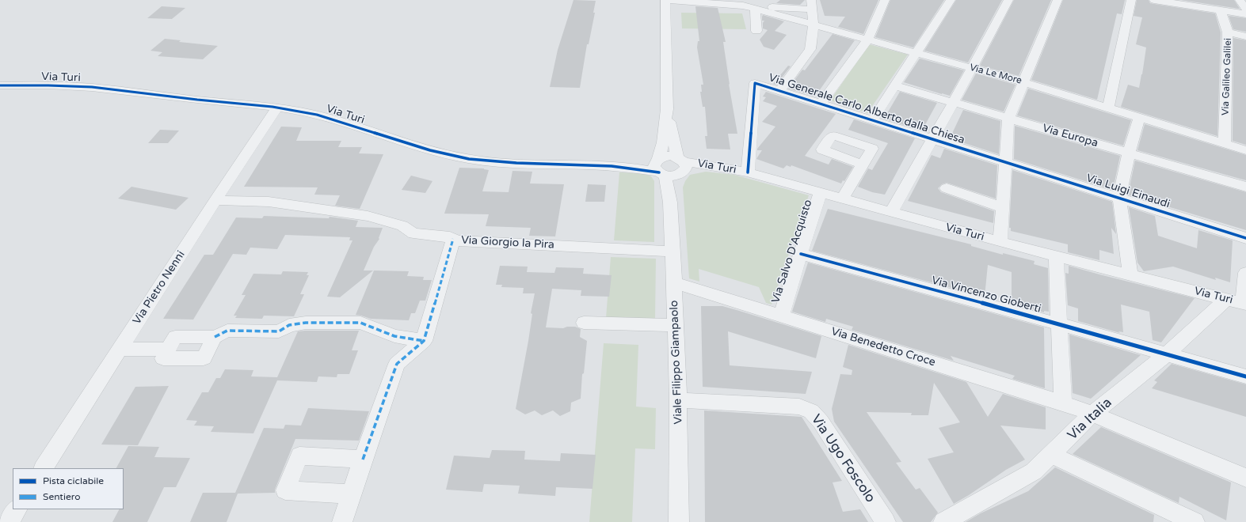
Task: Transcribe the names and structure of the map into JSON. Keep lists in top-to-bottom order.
{
  "streets": {
    "street": [
      "Via Le More",
      "Via Galileo Galilei",
      "Via Turi",
      "Via Generale Carlo Alberto dalla Chiesa",
      "Via Europa",
      "Via Luigi Einaudi",
      "Via Giorgio la Pira",
      "Via Salvo D'Acquisto",
      "Via Pietro Nenni",
      "Via Vincenzo Gioberti",
      "Via Benedetto Croce",
      "Viale Filippo Giampaolo",
      "Via Italia",
      "Via Ugo Foscolo"
    ]
  },
  "crossings": [
    ["Via Le More", "Via Galileo Galilei"],
    ["Via Turi", "Via Generale Carlo Alberto dalla Chiesa"],
    ["Via Turi", "Via Salvo D'Acquisto"],
    ["Via Turi", "Via Pietro Nenni"],
    ["Via Turi", "Via Italia"],
    ["Via Generale Carlo Alberto dalla Chiesa", "Via Luigi Einaudi"],
    ["Via Giorgio la Pira", "Via Pietro Nenni"],
    ["Via Giorgio la Pira", "Viale Filippo Giampaolo"],
    ["Via Salvo D'Acquisto", "Via Vincenzo Gioberti"],
    ["Via Salvo D'Acquisto", "Via Benedetto Croce"],
    ["Via Vincenzo Gioberti", "Via Italia"],
    ["Via Benedetto Croce", "Viale Filippo Giampaolo"],
    ["Via Benedetto Croce", "Via Italia"],
    ["Viale Filippo Giampaolo", "Via Ugo Foscolo"]
  ],
  "legend": ["Pista ciclabile", "Sentiero"]
}
